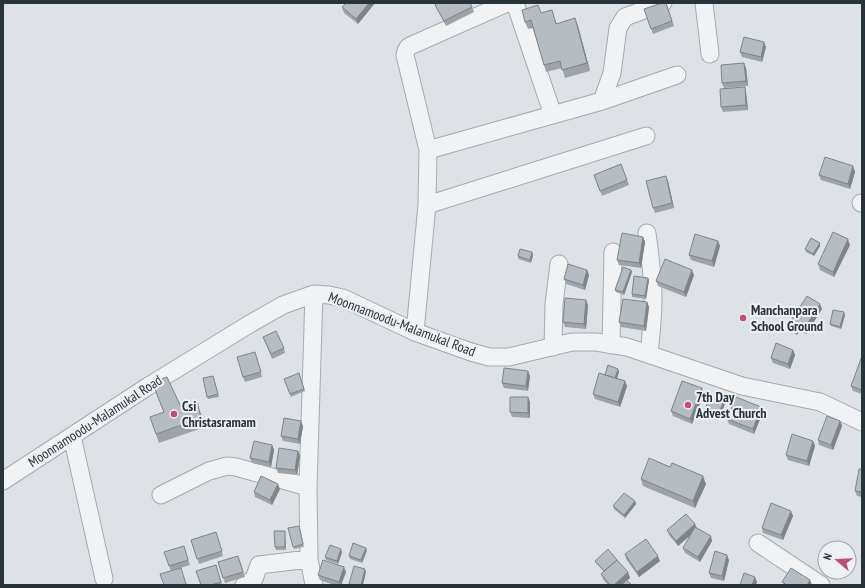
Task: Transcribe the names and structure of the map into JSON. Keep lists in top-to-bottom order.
{
  "streets": {
    "street": ["Moonnamoodu-Malamukal Road"]
  },
  "places": ["Manchanpara School Ground", "7th Day Advest Church", "Csi Christasramam"],
  "north": "left"
}
